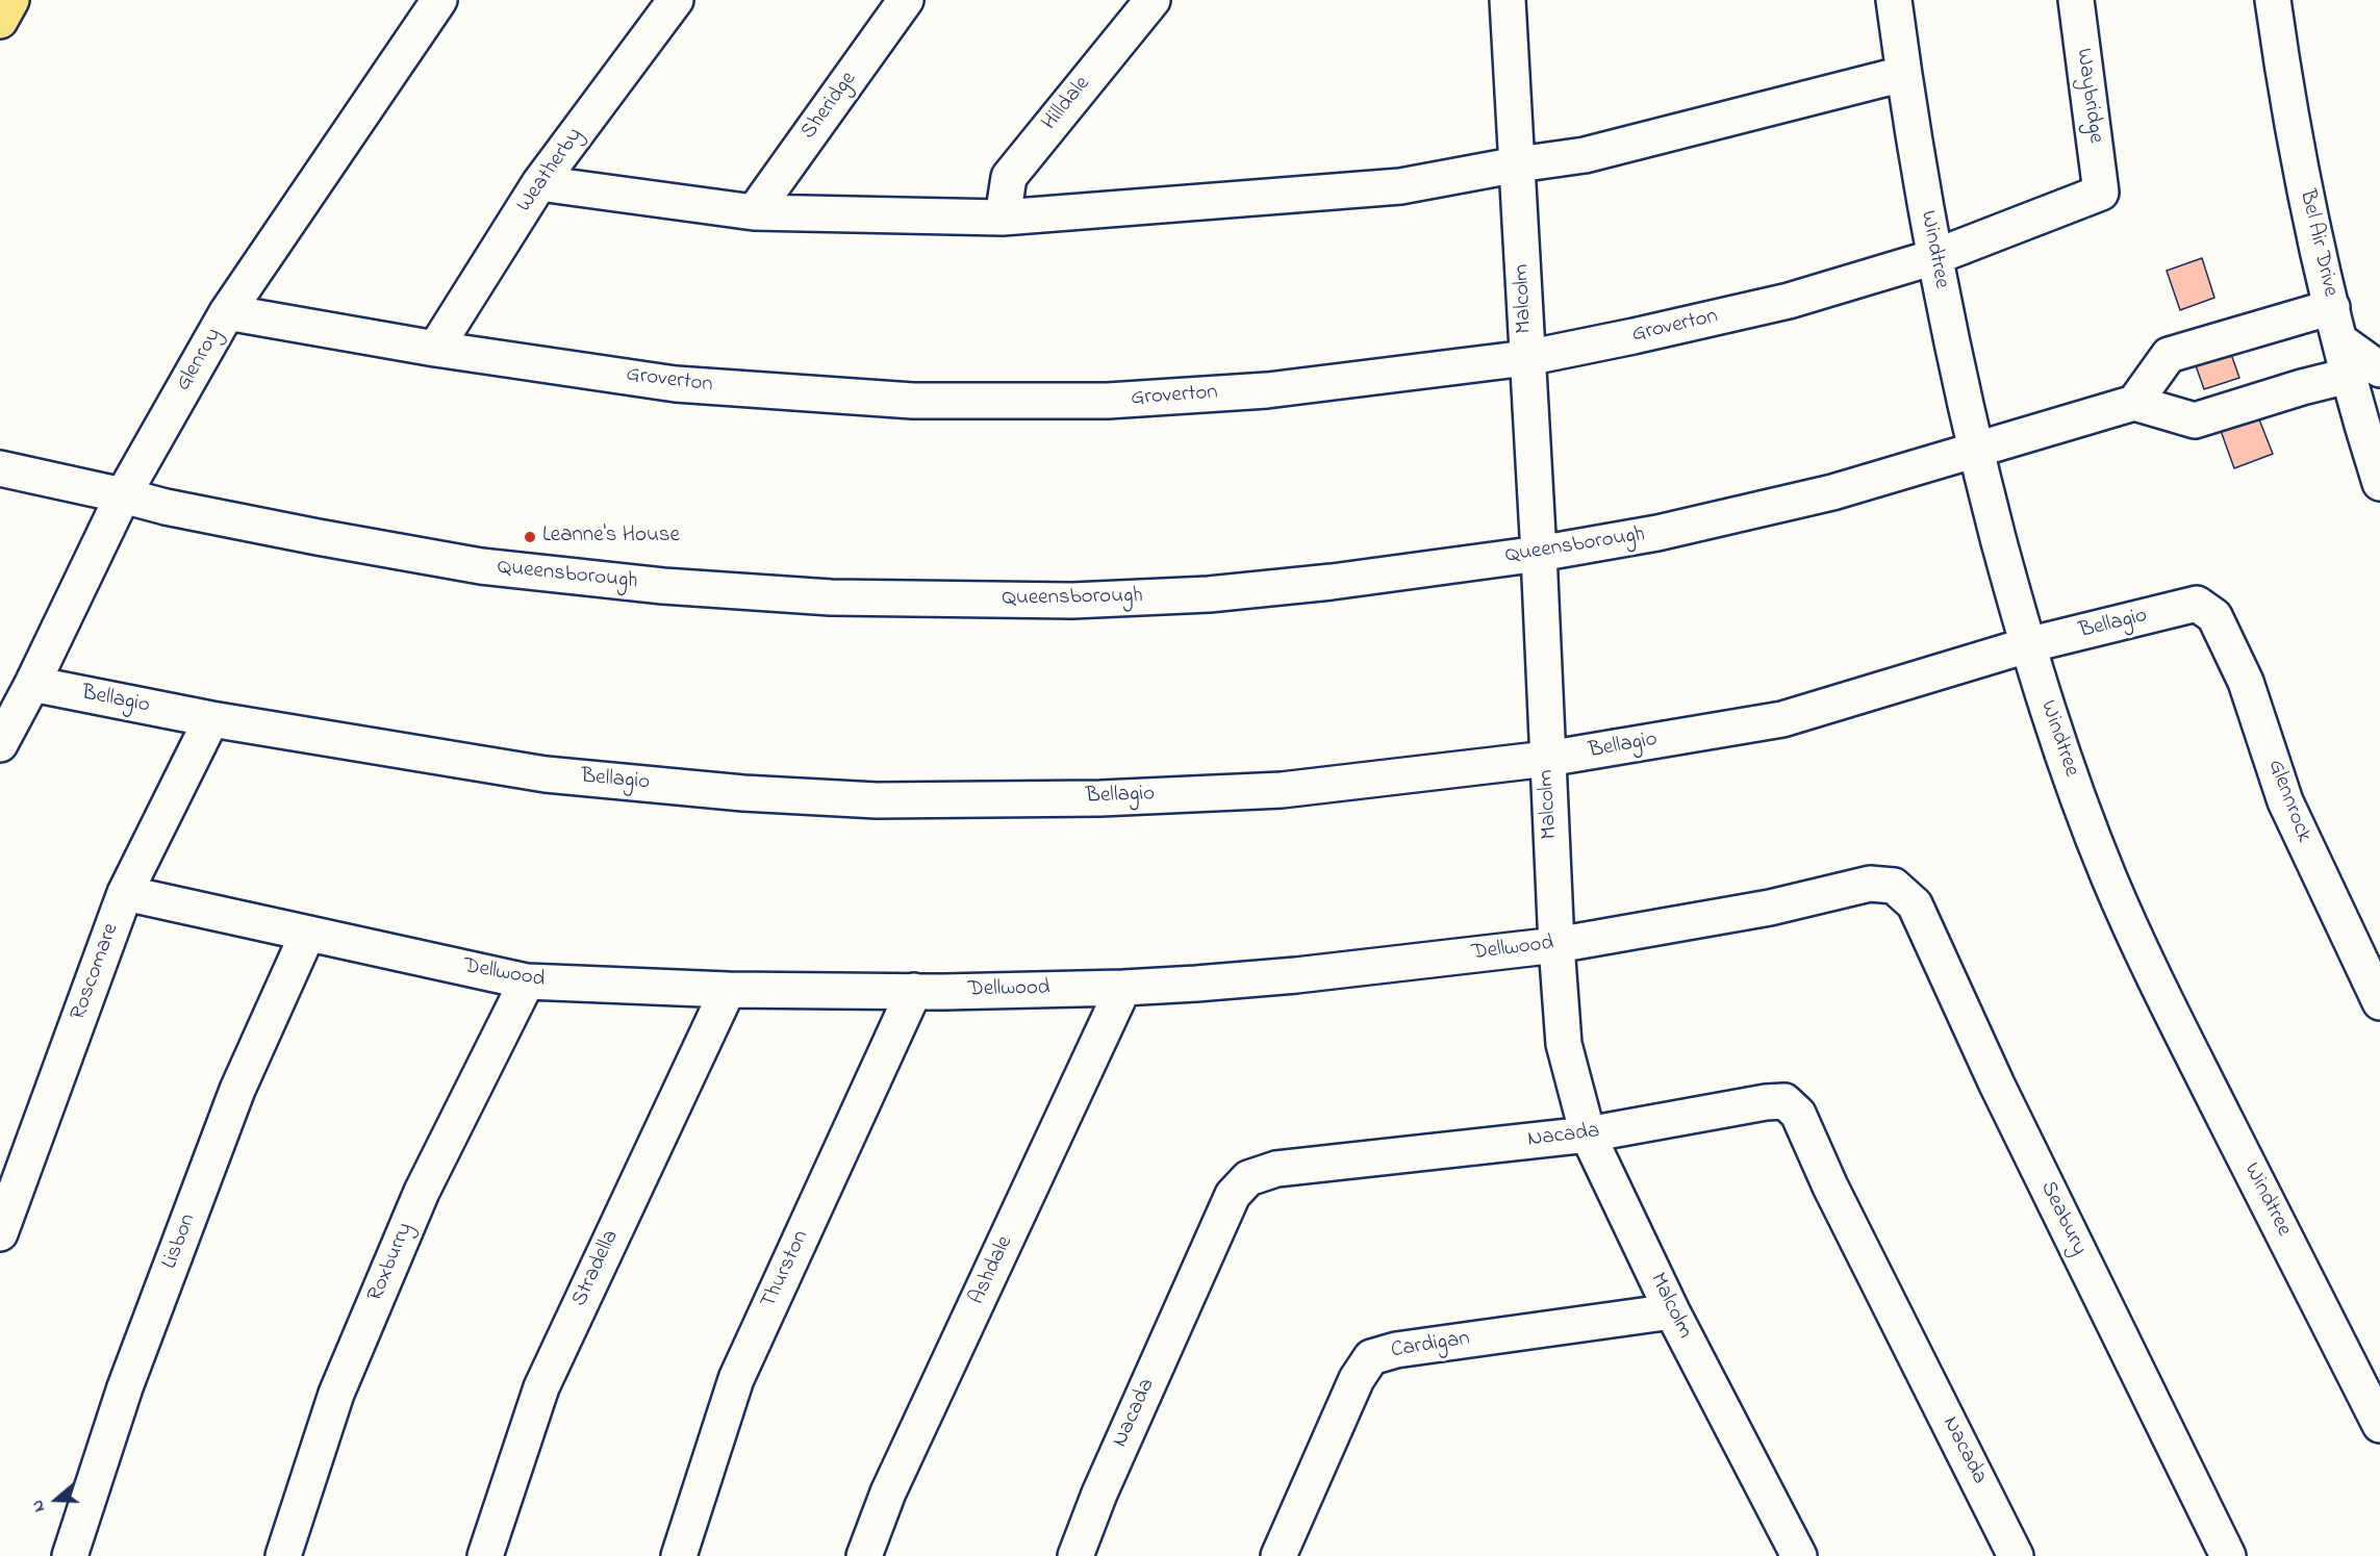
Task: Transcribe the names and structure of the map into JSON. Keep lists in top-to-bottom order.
{
  "streets": {
    "street": [
      "Waybridge",
      "Hilldale",
      "Sheridge",
      "Weatherby",
      "Bel Air Drive",
      "Windtree",
      "Malcolm",
      "Groverton",
      "Glenroy",
      "Queensborough",
      "Bellagio",
      "Glennrock",
      "Dellwood",
      "Roscomare",
      "Nacada",
      "Seabury",
      "Lisbon",
      "Roxburry",
      "Stradella",
      "Thurston",
      "Ashdale",
      "Cardigan"
    ]
  },
  "crossings": [
    ["Waybridge", "Groverton"],
    ["Weatherby", "Groverton"],
    ["Windtree", "Groverton"],
    ["Windtree", "Queensborough"],
    ["Windtree", "Bellagio"],
    ["Malcolm", "Groverton"],
    ["Malcolm", "Queensborough"],
    ["Malcolm", "Bellagio"],
    ["Malcolm", "Dellwood"],
    ["Malcolm", "Nacada"],
    ["Malcolm", "Cardigan"],
    ["Groverton", "Glenroy"],
    ["Glenroy", "Queensborough"],
    ["Glenroy", "Bellagio"],
    ["Bellagio", "Glennrock"],
    ["Bellagio", "Roscomare"],
    ["Dellwood", "Roscomare"],
    ["Dellwood", "Seabury"],
    ["Dellwood", "Lisbon"],
    ["Dellwood", "Roxburry"],
    ["Dellwood", "Stradella"],
    ["Dellwood", "Thurston"],
    ["Dellwood", "Ashdale"]
  ],
  "places": ["Leanne's House"],
  "north": "left"
}
